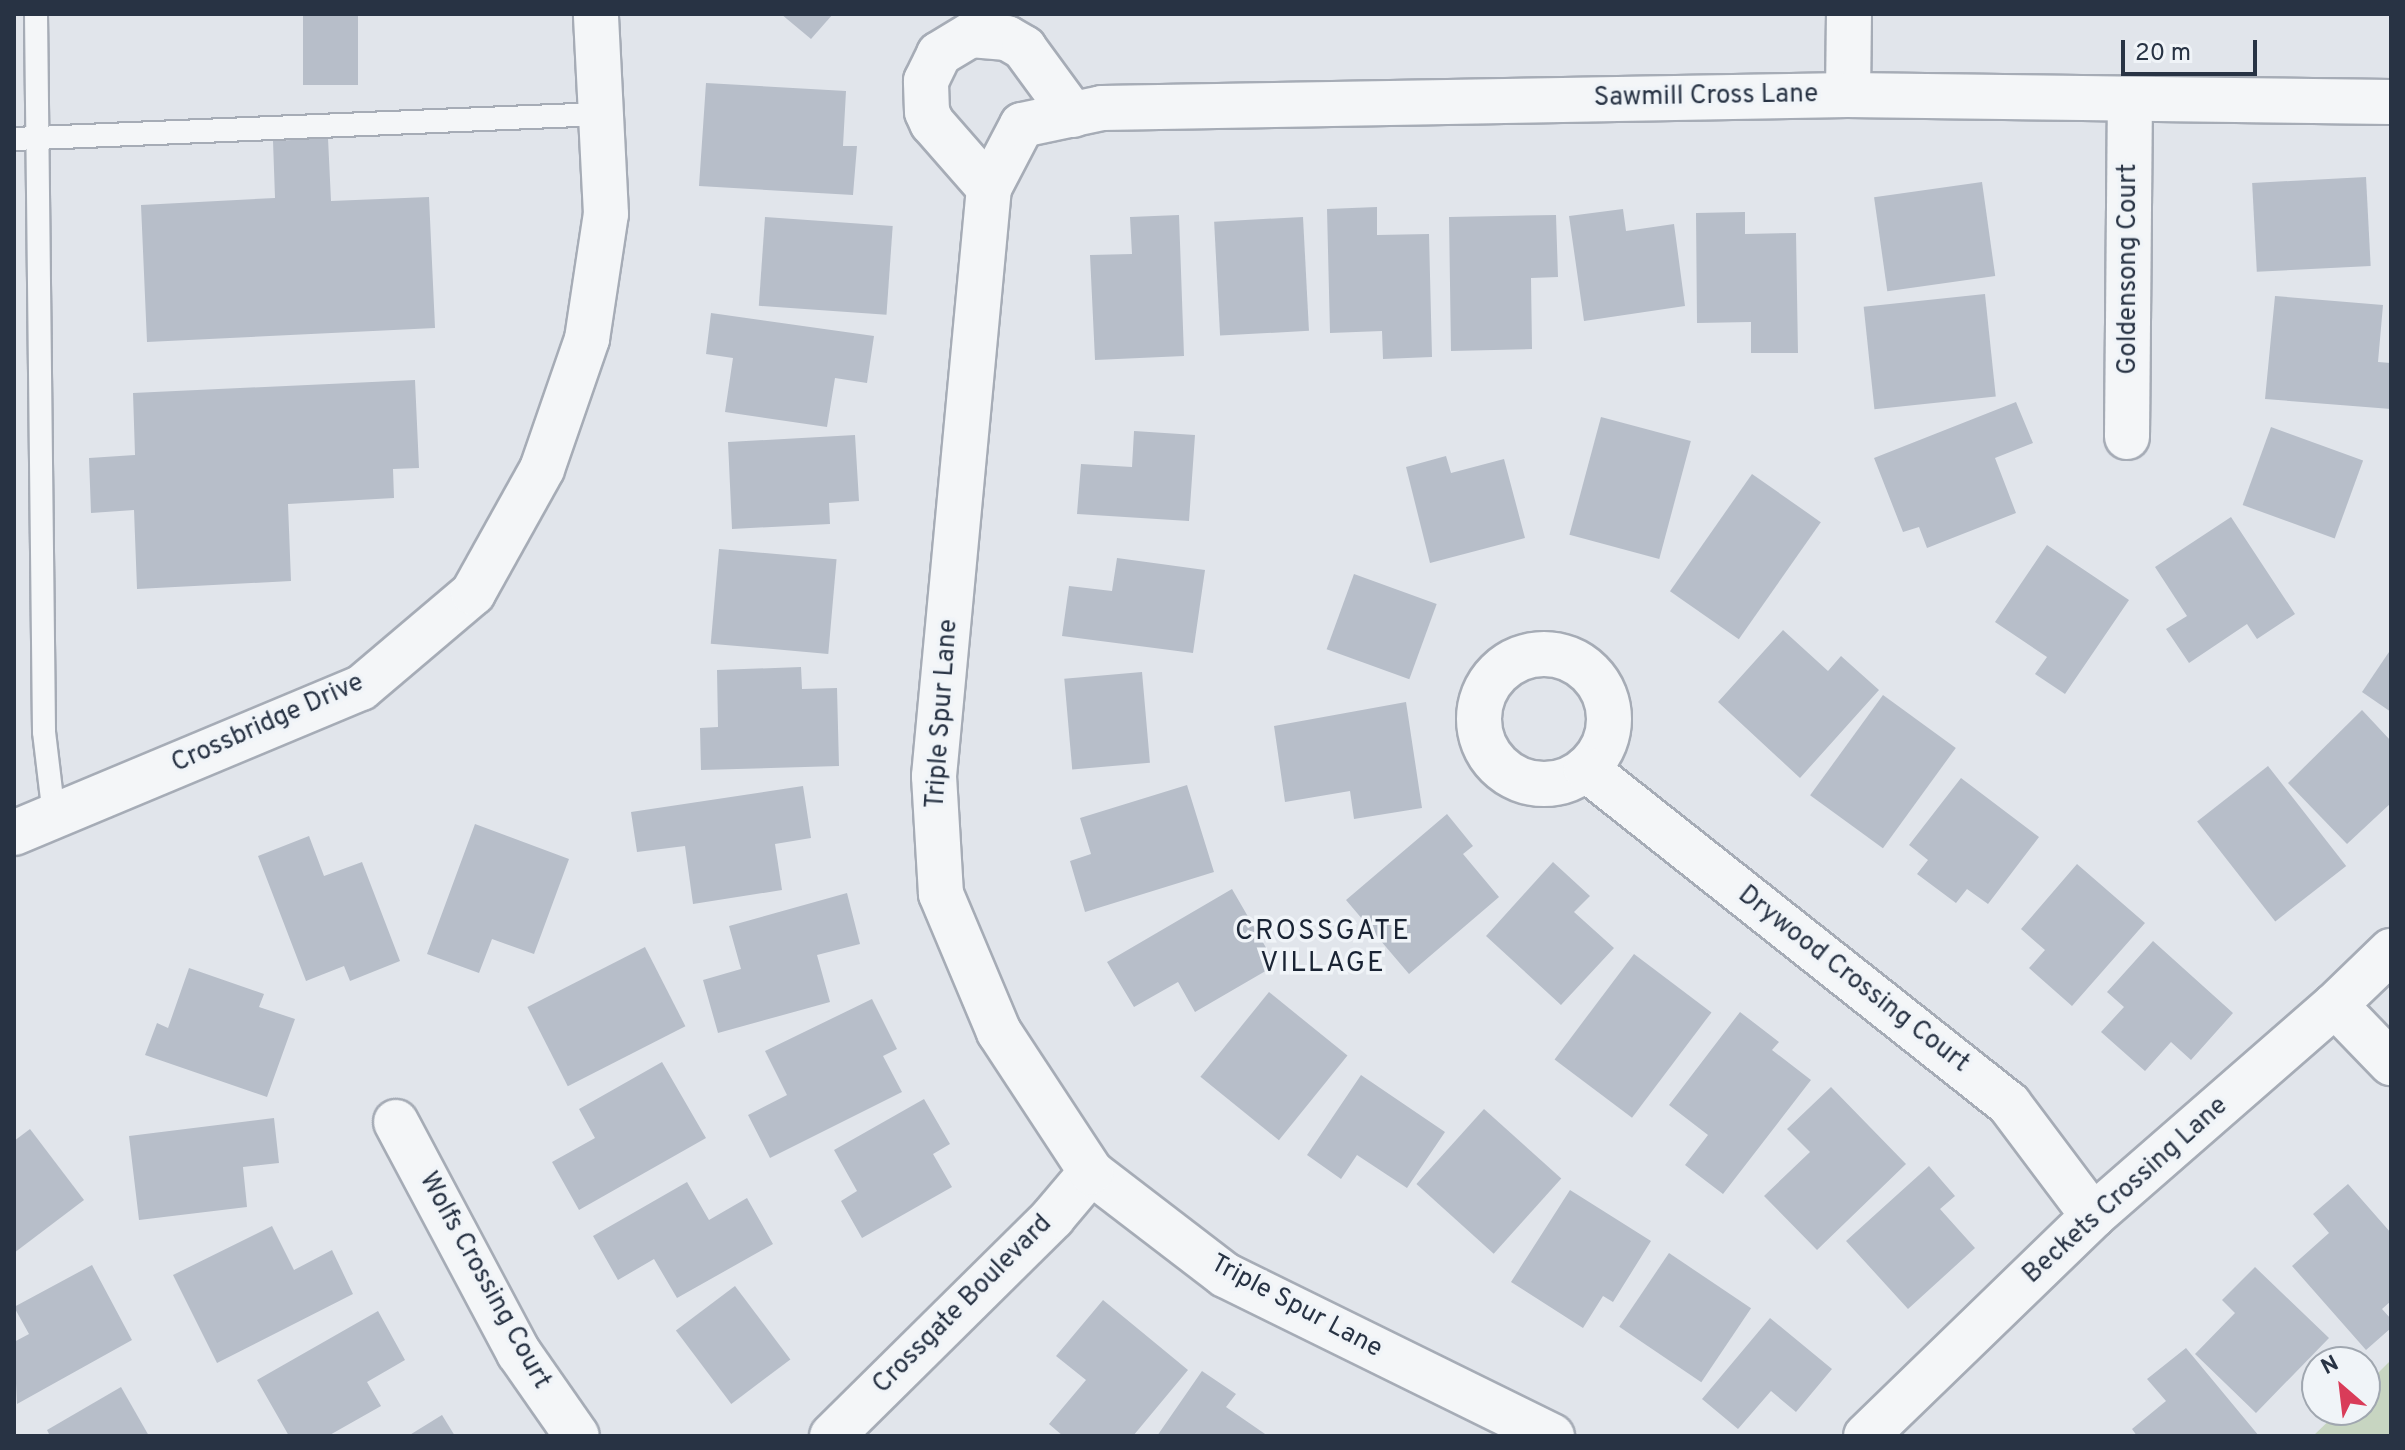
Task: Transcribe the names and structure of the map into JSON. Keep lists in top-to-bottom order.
{
  "streets": {
    "street": [
      "Sawmill Cross Lane",
      "Goldensong Court",
      "Triple Spur Lane",
      "Crossbridge Drive",
      "Drywood Crossing Court",
      "Beckets Crossing Lane",
      "Wolfs Crossing Court",
      "Crossgate Boulevard"
    ]
  },
  "crossings": [
    ["Sawmill Cross Lane", "Goldensong Court"],
    ["Sawmill Cross Lane", "Triple Spur Lane"],
    ["Triple Spur Lane", "Crossgate Boulevard"],
    ["Drywood Crossing Court", "Beckets Crossing Lane"]
  ],
  "districts": ["CROSSGATE VILLAGE"],
  "scale_bar": "20 m",
  "north": "top left"
}
